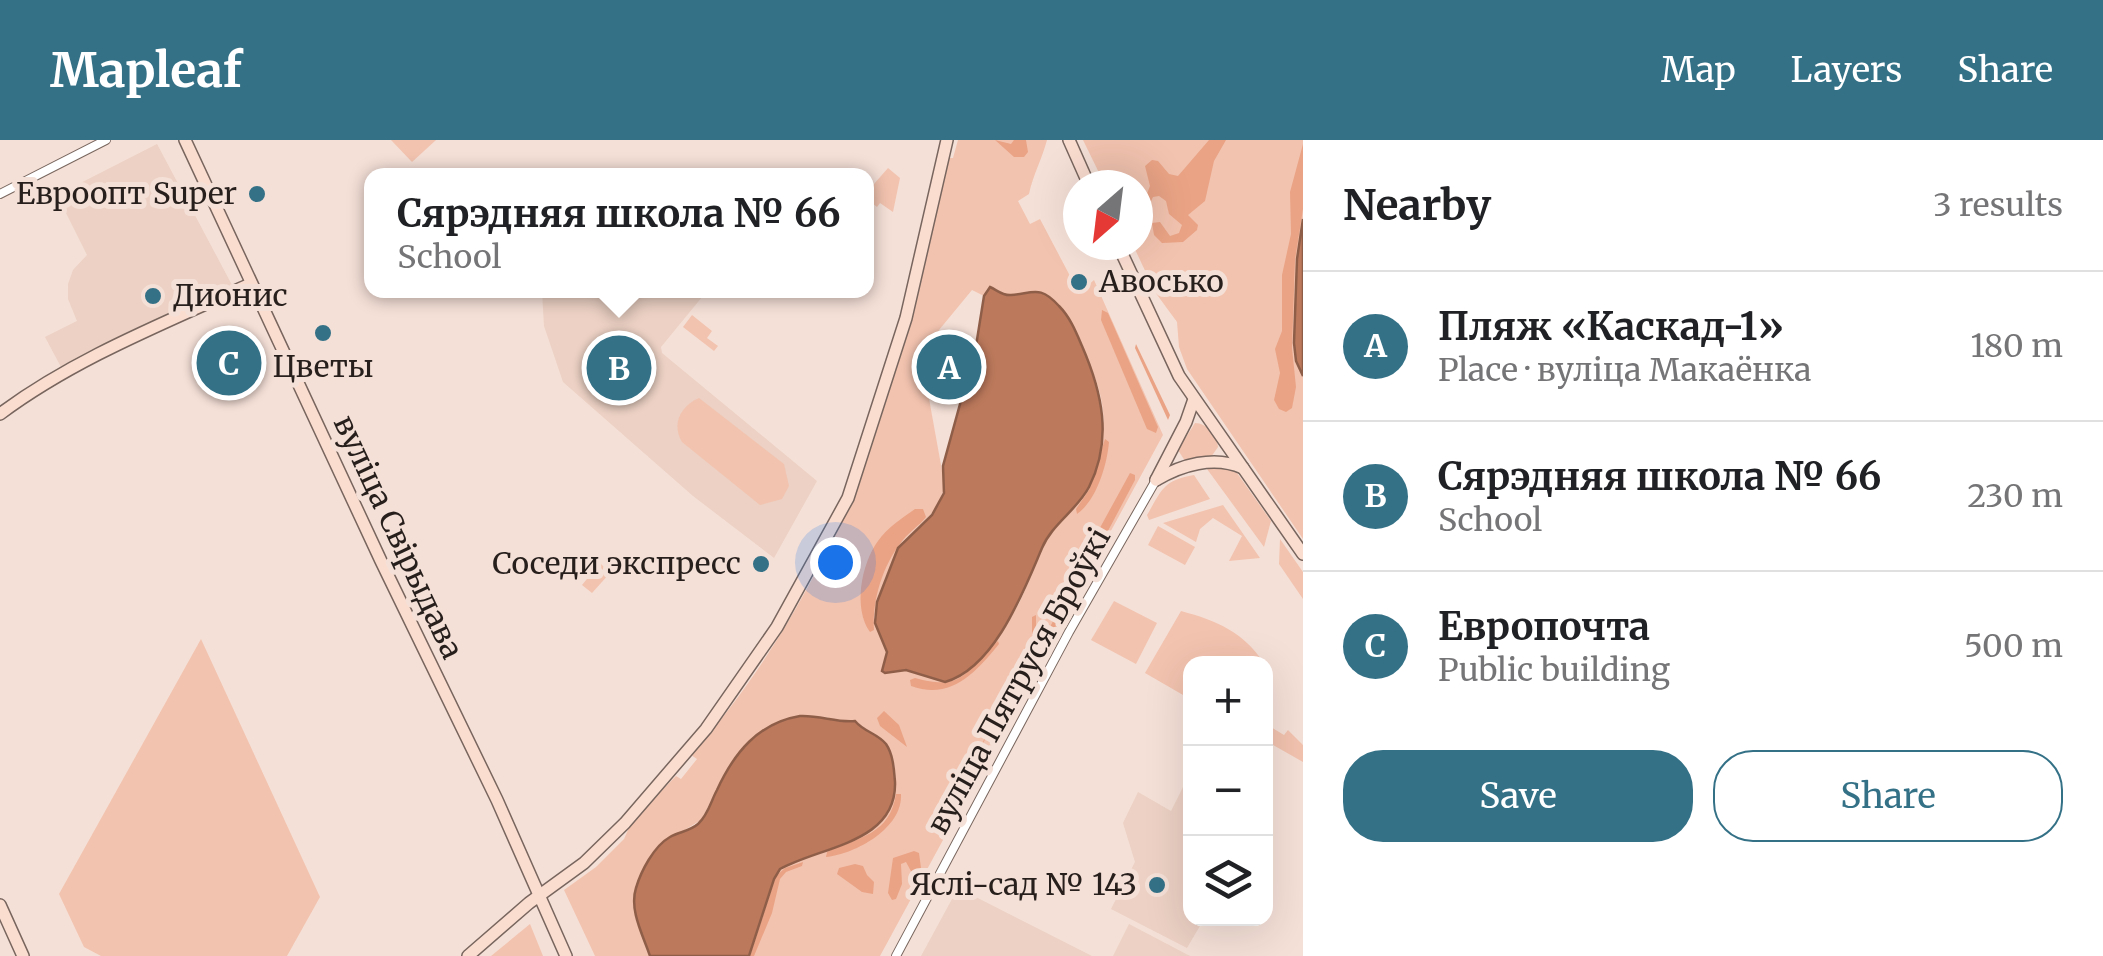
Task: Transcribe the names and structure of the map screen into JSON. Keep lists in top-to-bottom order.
{
  "streets": {
    "street": ["вуліца Свірыдава", "вуліца Пятруся Броўкі"]
  },
  "places": [
    "Евроопт Super",
    "Авосько",
    "Дионис",
    "Цветы",
    "Соседи экспресс",
    "Яслі-сад № 143"
  ],
  "north": "bottom left",
  "page": {
    "header": "Mapleaf",
    "nav": ["Map", "Layers", "Share"],
    "heading": ["Nearby", "3 results"],
    "popup": ["Сярэдняя школа № 66", "School"],
    "list": [
      {
        "mark": "A",
        "name": "Пляж «Каскад-1»",
        "note": "Place · вуліца Макаёнка",
        "value": "180 m"
      },
      {
        "mark": "B",
        "name": "Сярэдняя школа № 66",
        "note": "School",
        "value": "230 m"
      },
      {
        "mark": "C",
        "name": "Европочта",
        "note": "Public building",
        "value": "500 m"
      }
    ],
    "pins": ["C", "A", "B"],
    "map_buttons": ["+", "−"],
    "buttons": ["Save", "Share"]
  }
}
